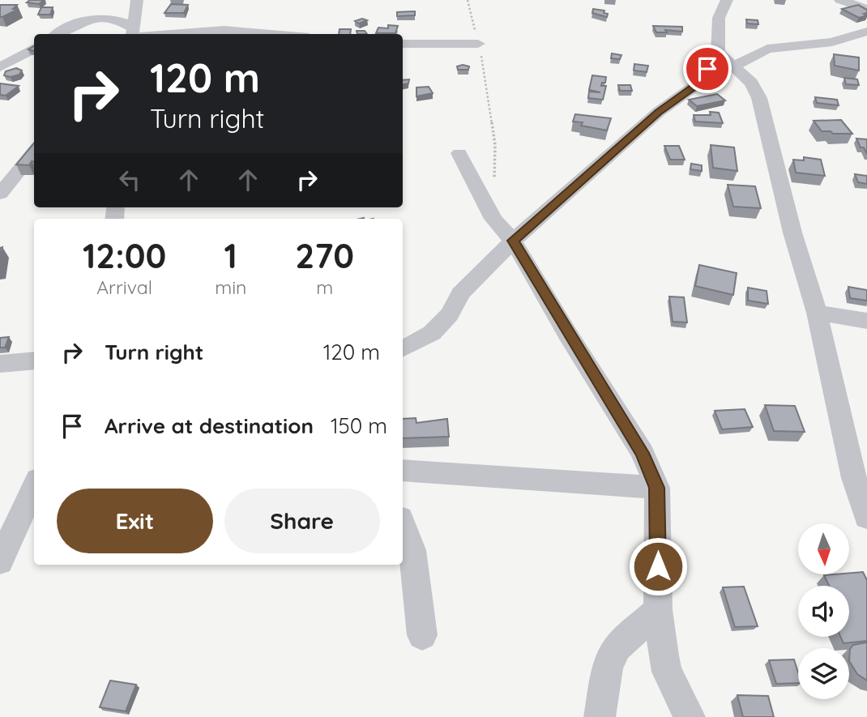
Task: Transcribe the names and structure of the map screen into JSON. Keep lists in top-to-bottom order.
{
  "north": "bottom",
  "page": {
    "turn": ["120 m", "Turn right"],
    "eta": [
      "12:00",
      "Arrival",
      "1",
      "min",
      "270",
      "m"
    ],
    "list": [
      {
        "name": "Turn right",
        "value": "120 m"
      },
      {
        "name": "Arrive at destination",
        "value": "150 m"
      }
    ],
    "buttons": ["Exit", "Share"]
  }
}
